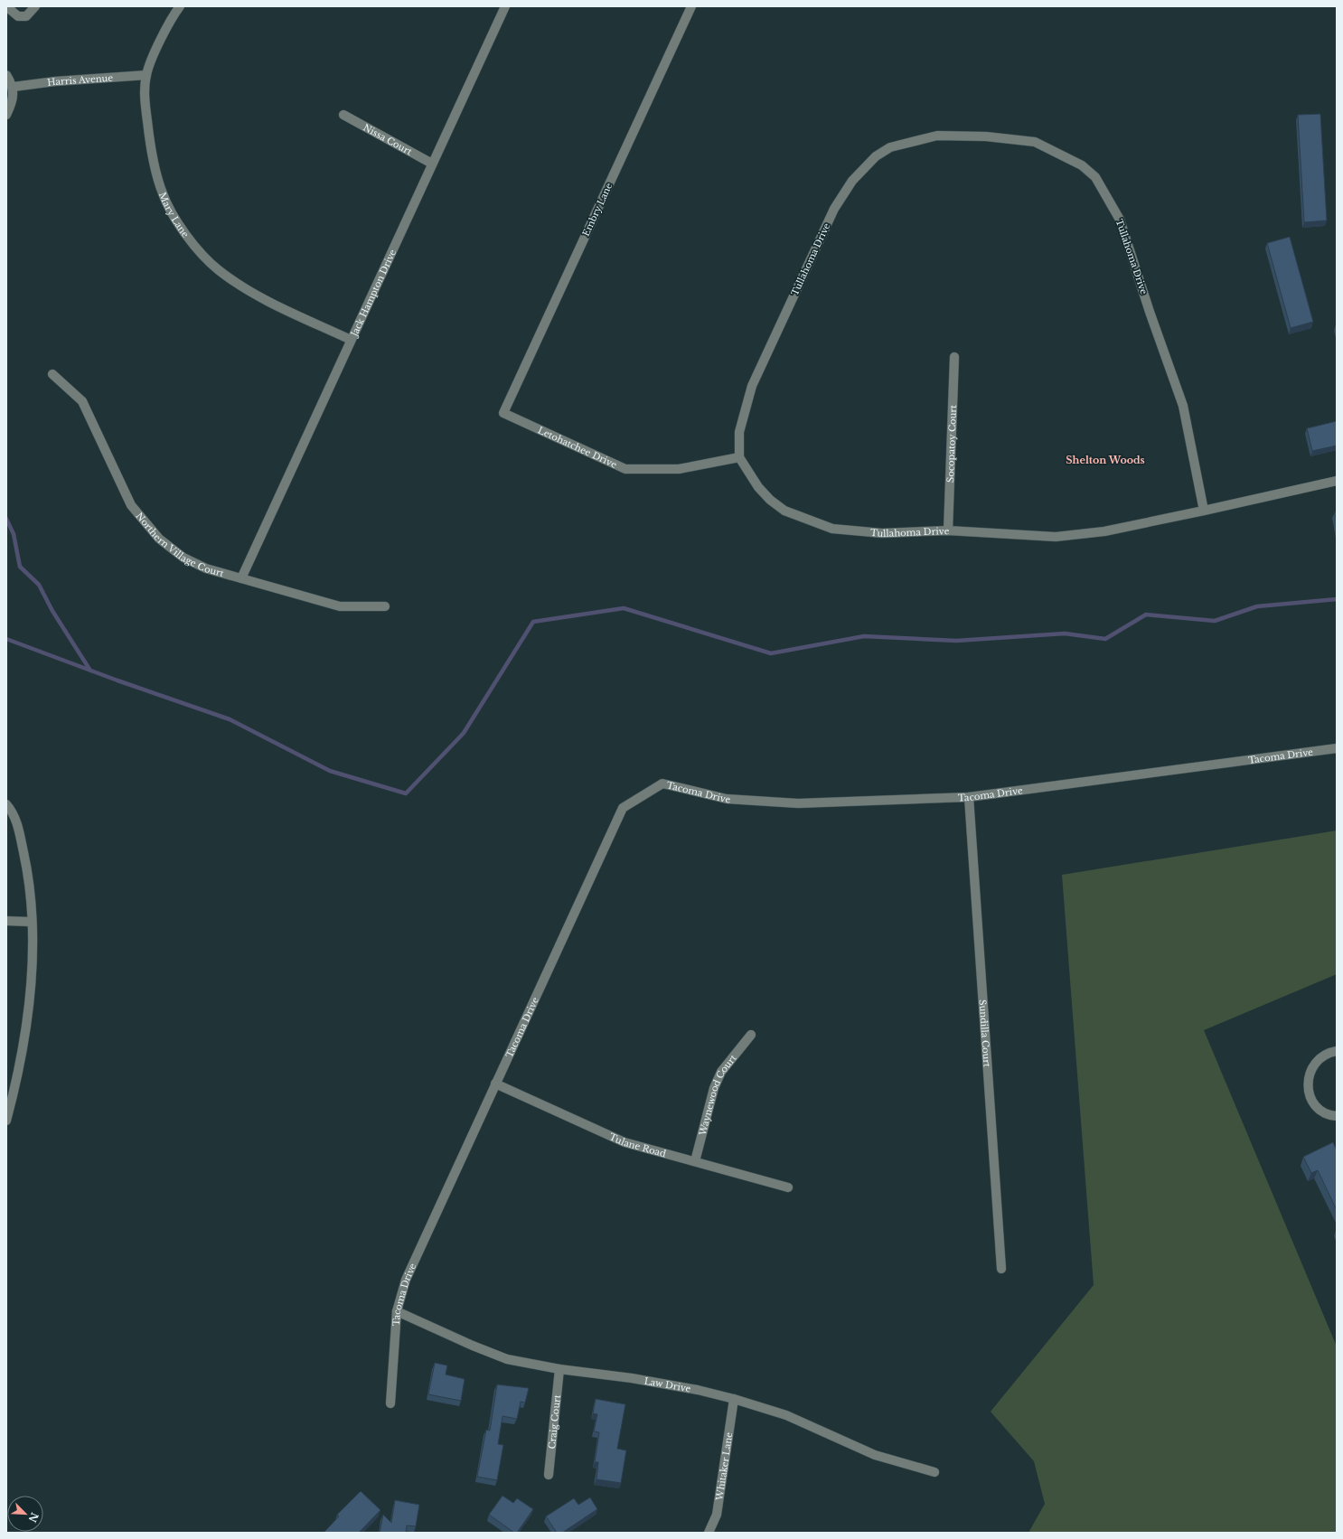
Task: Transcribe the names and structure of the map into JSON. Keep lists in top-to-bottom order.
{
  "streets": {
    "street": [
      "Harris Avenue",
      "Nissa Court",
      "Embry Lane",
      "Mary Lane",
      "Tullahoma Drive",
      "Jack Hampton Drive",
      "Socopatoy Court",
      "Letohatchee Drive",
      "Northern Village Court",
      "Tacoma Drive",
      "Sundilla Court",
      "Waynewood Court",
      "Tulane Road",
      "Law Drive",
      "Craig Court",
      "Whitaker Lane"
    ]
  },
  "crossings": [
    ["Harris Avenue", "Mary Lane"],
    ["Nissa Court", "Jack Hampton Drive"],
    ["Embry Lane", "Letohatchee Drive"],
    ["Mary Lane", "Jack Hampton Drive"],
    ["Tullahoma Drive", "Socopatoy Court"],
    ["Tullahoma Drive", "Letohatchee Drive"],
    ["Jack Hampton Drive", "Northern Village Court"],
    ["Tacoma Drive", "Sundilla Court"],
    ["Tacoma Drive", "Tulane Road"],
    ["Tacoma Drive", "Law Drive"],
    ["Waynewood Court", "Tulane Road"],
    ["Law Drive", "Craig Court"],
    ["Law Drive", "Whitaker Lane"]
  ],
  "districts": ["Shelton Woods"],
  "north": "bottom right"
}
